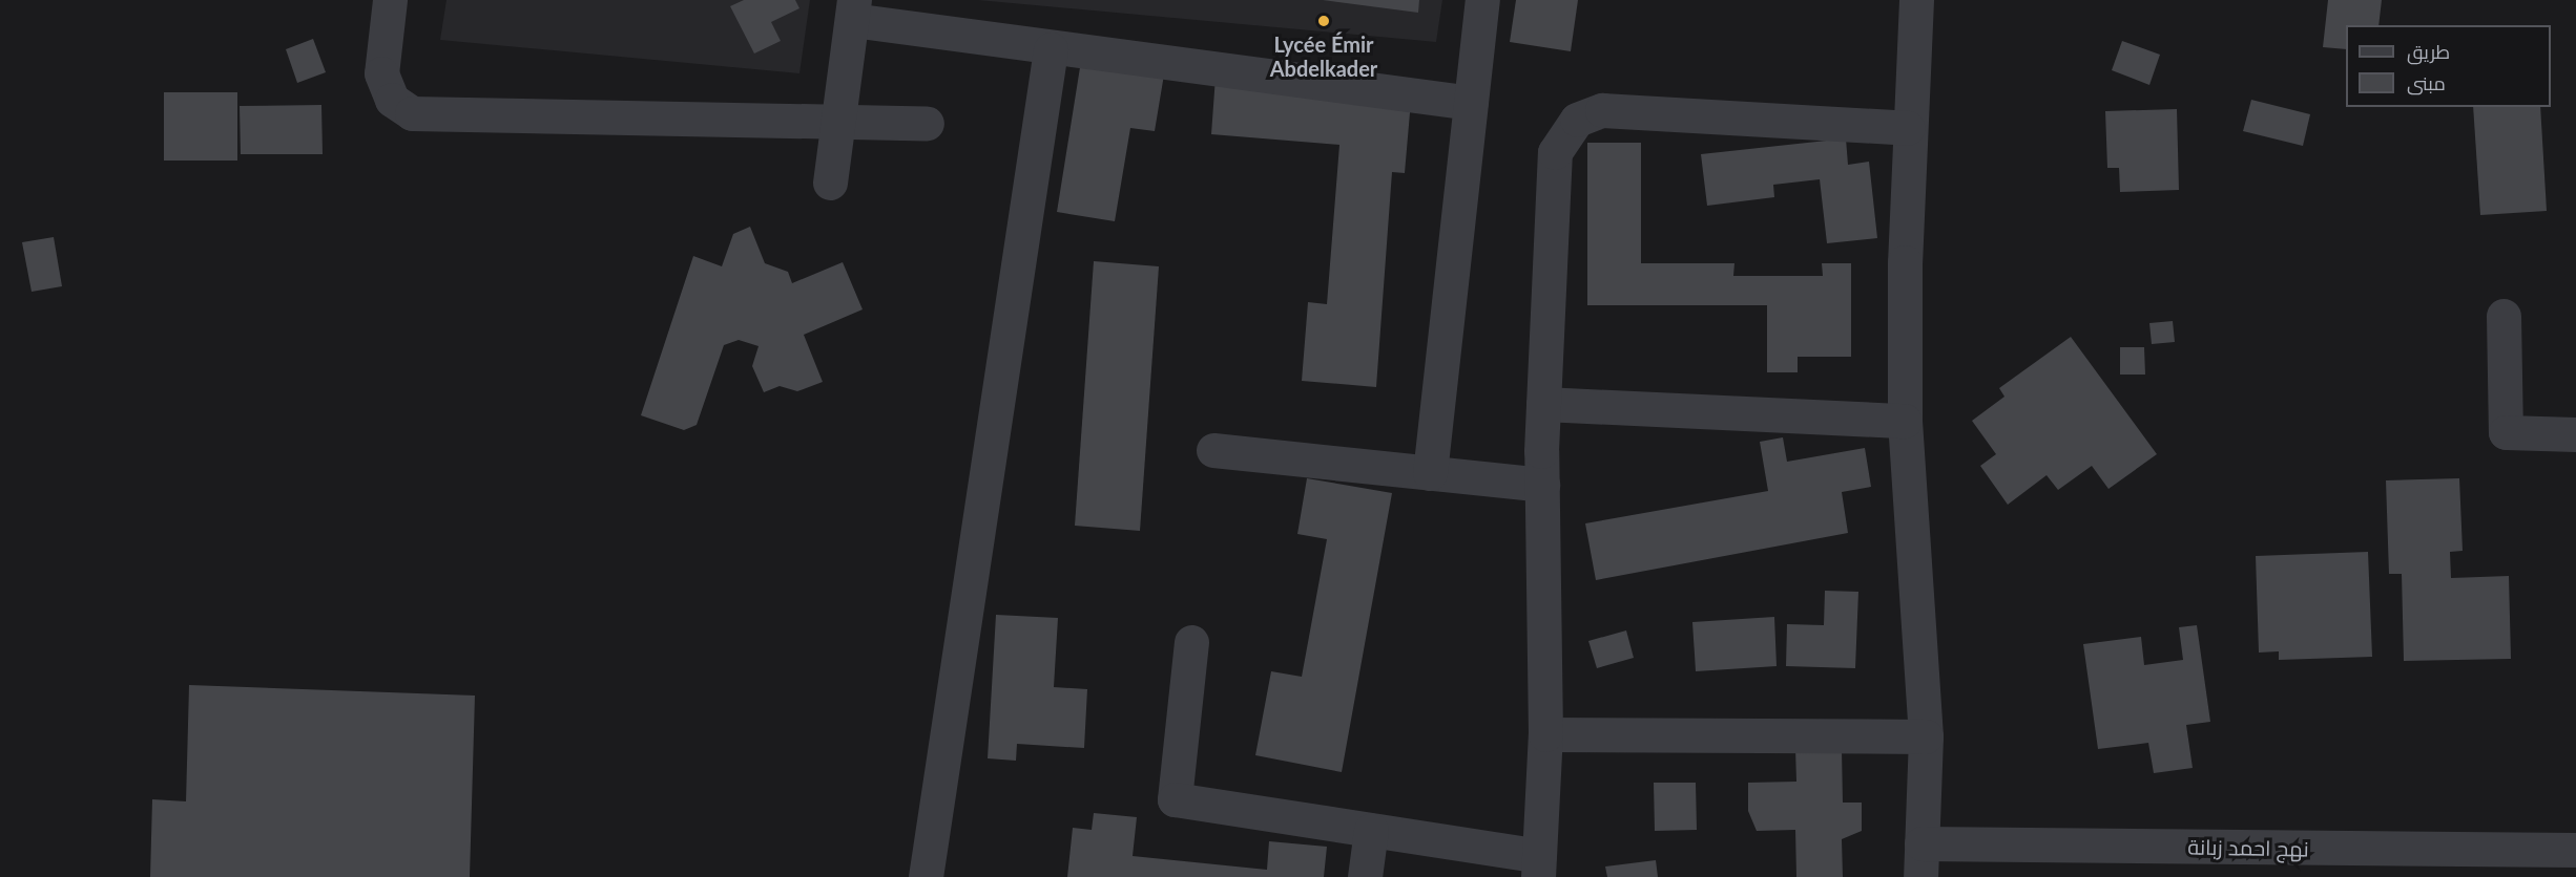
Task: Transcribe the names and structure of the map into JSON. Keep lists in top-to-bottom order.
{
  "streets": {
    "street": ["نهج احمد زبانة"]
  },
  "places": ["Lycée Émir Abdelkader"],
  "legend": ["طريق", "مبنى"]
}
